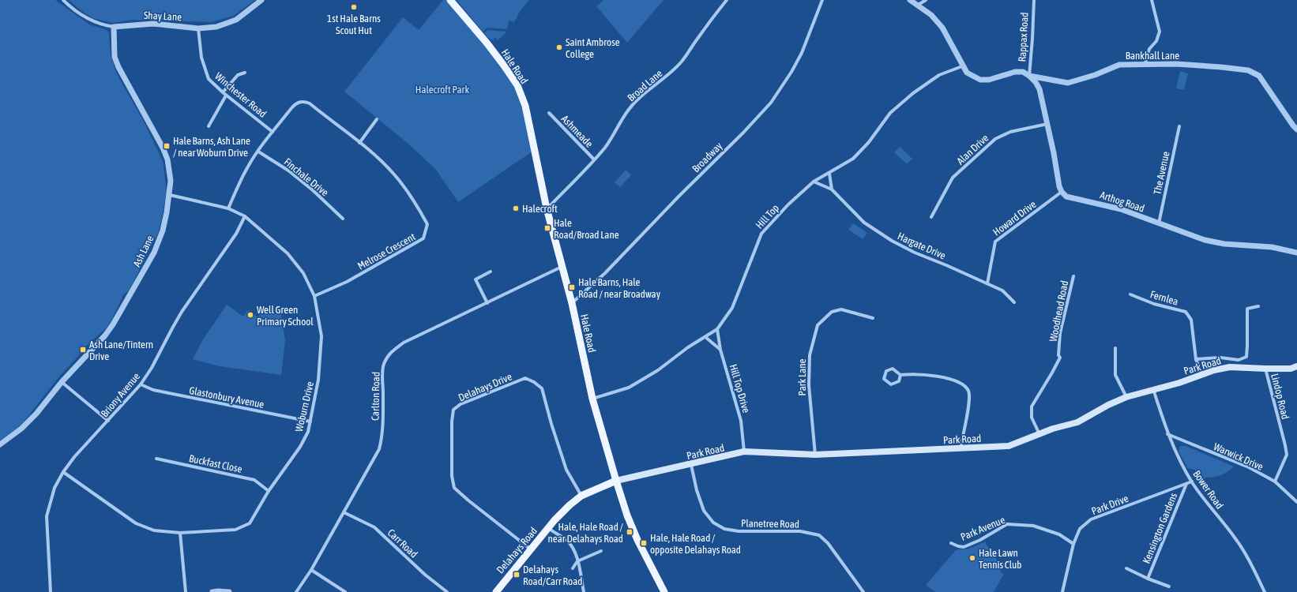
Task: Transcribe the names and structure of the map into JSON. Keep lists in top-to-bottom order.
{
  "streets": {
    "main road": ["Hale Road", "Park Road", "Delahays Road"],
    "street": [
      "Shay Lane",
      "Rappax Road",
      "Bankhall Lane",
      "Broad Lane",
      "Winchester Road",
      "Ashmeade",
      "Alan Drive",
      "Broadway",
      "The Avenue",
      "Finchale Drive",
      "Arthog Road",
      "Hill Top",
      "Howard Drive",
      "Hargate Drive",
      "Ash Lane",
      "Melrose Crescent",
      "Fernlea",
      "Woodhead Road",
      "Park Lane",
      "Delahays Drive",
      "Hill Top Drive",
      "Briony Avenue",
      "Carlton Road",
      "Lindop Road",
      "Glastonbury Avenue",
      "Woburn Drive",
      "Warwick Drive",
      "Buckfast Close",
      "Bower Road",
      "Park Drive",
      "Planetree Road",
      "Park Avenue",
      "Kensington Gardens",
      "Carr Road"
    ]
  },
  "crossings": [
    ["Shay Lane", "Winchester Road"],
    ["Shay Lane", "Ash Lane"],
    ["Rappax Road", "Bankhall Lane"],
    ["Bankhall Lane", "Hill Top"],
    ["Hale Road", "Broad Lane"],
    ["Hale Road", "Broadway"],
    ["Hale Road", "Hill Top"],
    ["Hale Road", "Park Road"],
    ["Hale Road", "Carlton Road"],
    ["Hale Road", "Delahays Road"],
    ["Broad Lane", "Ashmeade"],
    ["Winchester Road", "Melrose Crescent"],
    ["The Avenue", "Arthog Road"],
    ["Finchale Drive", "Melrose Crescent"],
    ["Arthog Road", "Howard Drive"],
    ["Hill Top", "Hargate Drive"],
    ["Hill Top", "Hill Top Drive"],
    ["Howard Drive", "Hargate Drive"],
    ["Ash Lane", "Woburn Drive"],
    ["Melrose Crescent", "Woburn Drive"],
    ["Fernlea", "Park Road"],
    ["Woodhead Road", "Park Road"],
    ["Park Road", "Park Lane"],
    ["Park Road", "Hill Top Drive"],
    ["Park Road", "Lindop Road"],
    ["Park Road", "Bower Road"],
    ["Park Road", "Planetree Road"],
    ["Park Road", "Delahays Road"],
    ["Delahays Drive", "Delahays Road"],
    ["Briony Avenue", "Glastonbury Avenue"],
    ["Briony Avenue", "Woburn Drive"],
    ["Carlton Road", "Carr Road"],
    ["Lindop Road", "Warwick Drive"],
    ["Glastonbury Avenue", "Woburn Drive"],
    ["Woburn Drive", "Buckfast Close"],
    ["Warwick Drive", "Bower Road"],
    ["Bower Road", "Park Drive"],
    ["Park Drive", "Park Avenue"],
    ["Park Drive", "Kensington Gardens"]
  ],
  "parks": ["Halecroft Park"],
  "places": {
    "other": [
      "1st Hale Barns Scout Hut",
      "Saint Ambrose College",
      "Halecroft",
      "Well Green Primary School",
      "Hale Lawn Tennis Club"
    ],
    "transit": [
      "Hale Barns, Ash Lane / near Woburn Drive",
      "Hale Road/Broad Lane",
      "Hale Barns, Hale Road / near Broadway",
      "Ash Lane/Tintern Drive",
      "Hale, Hale Road / near Delahays Road",
      "Hale, Hale Road / opposite Delahays Road",
      "Delahays Road/Carr Road"
    ]
  }
}
